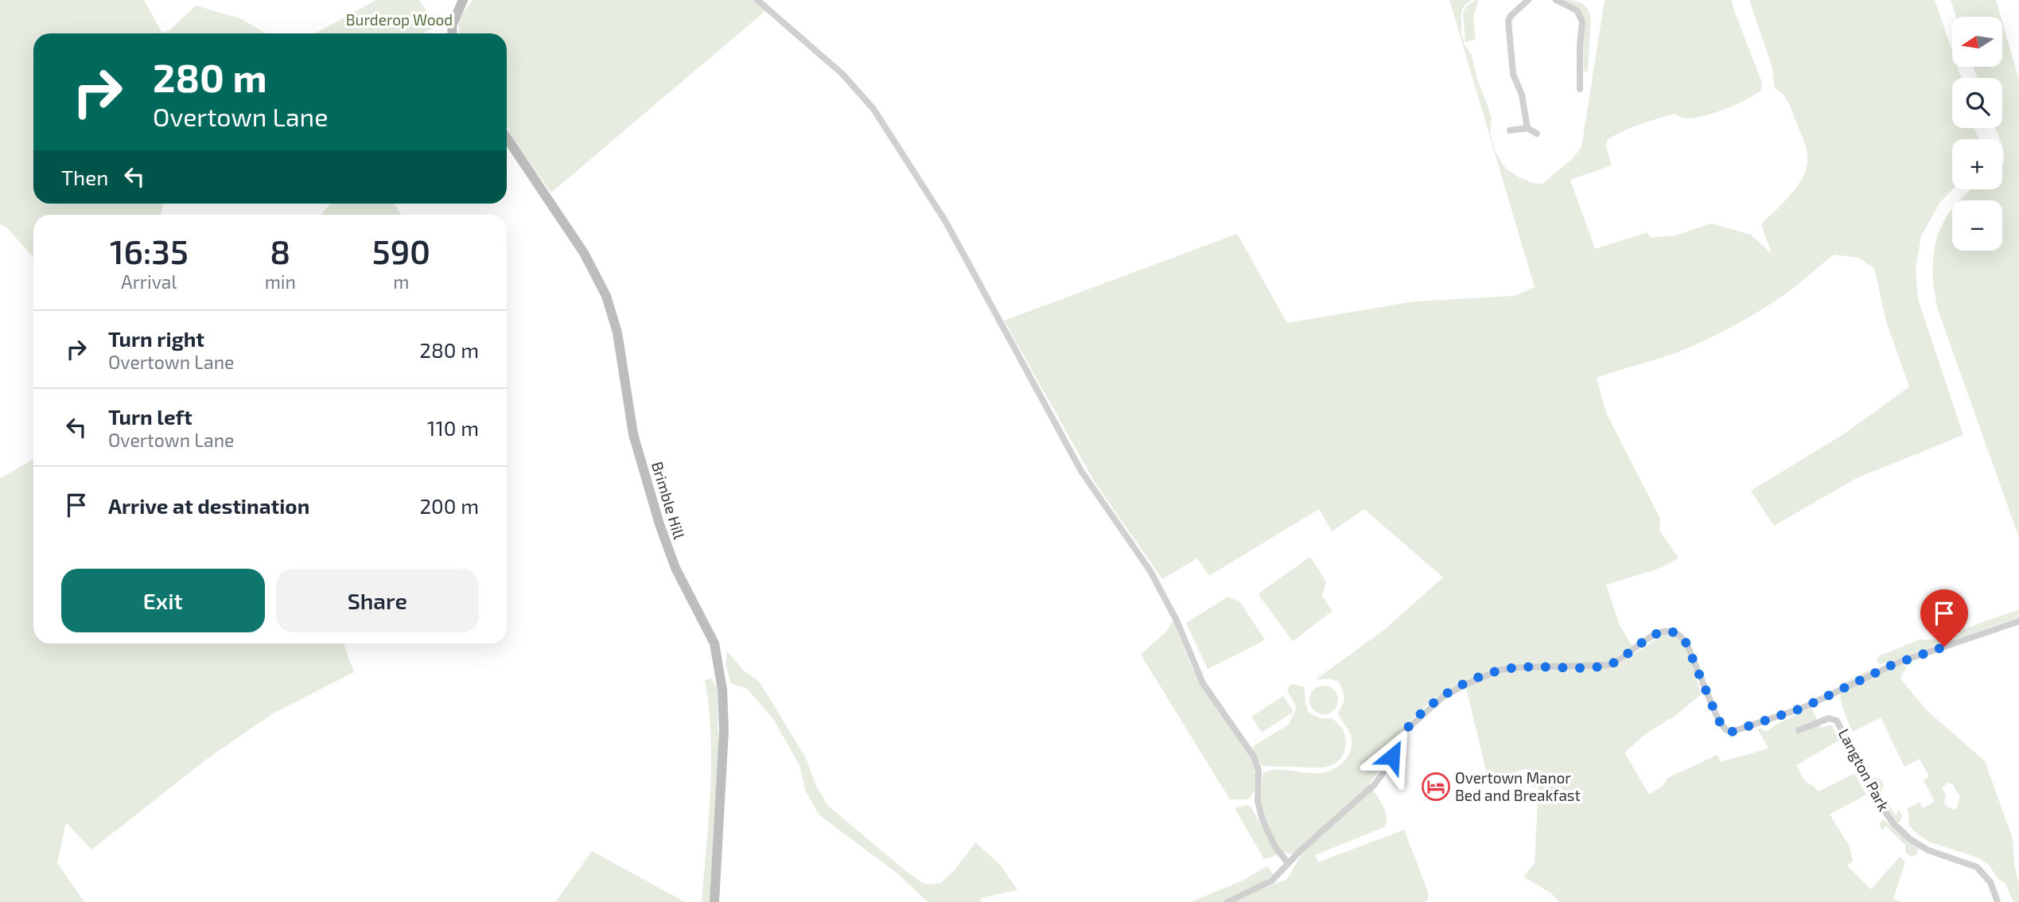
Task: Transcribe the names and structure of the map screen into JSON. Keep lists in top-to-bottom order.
{
  "streets": {
    "main road": ["Brimble Hill"],
    "street": ["Langton Park"]
  },
  "parks": ["Burderop Wood"],
  "places": {
    "hotel": ["Overtown Manor Bed and Breakfast"]
  },
  "north": "left",
  "page": {
    "map_buttons": ["+", "−"],
    "turn": ["280 m", "Overtown Lane"],
    "then": "Then",
    "eta": [
      "16:35",
      "Arrival",
      "8",
      "min",
      "590",
      "m"
    ],
    "list": [
      {
        "name": "Turn right",
        "note": "Overtown Lane",
        "value": "280 m"
      },
      {
        "name": "Turn left",
        "note": "Overtown Lane",
        "value": "110 m"
      },
      {
        "name": "Arrive at destination",
        "value": "200 m"
      }
    ],
    "buttons": ["Exit", "Share"]
  }
}
